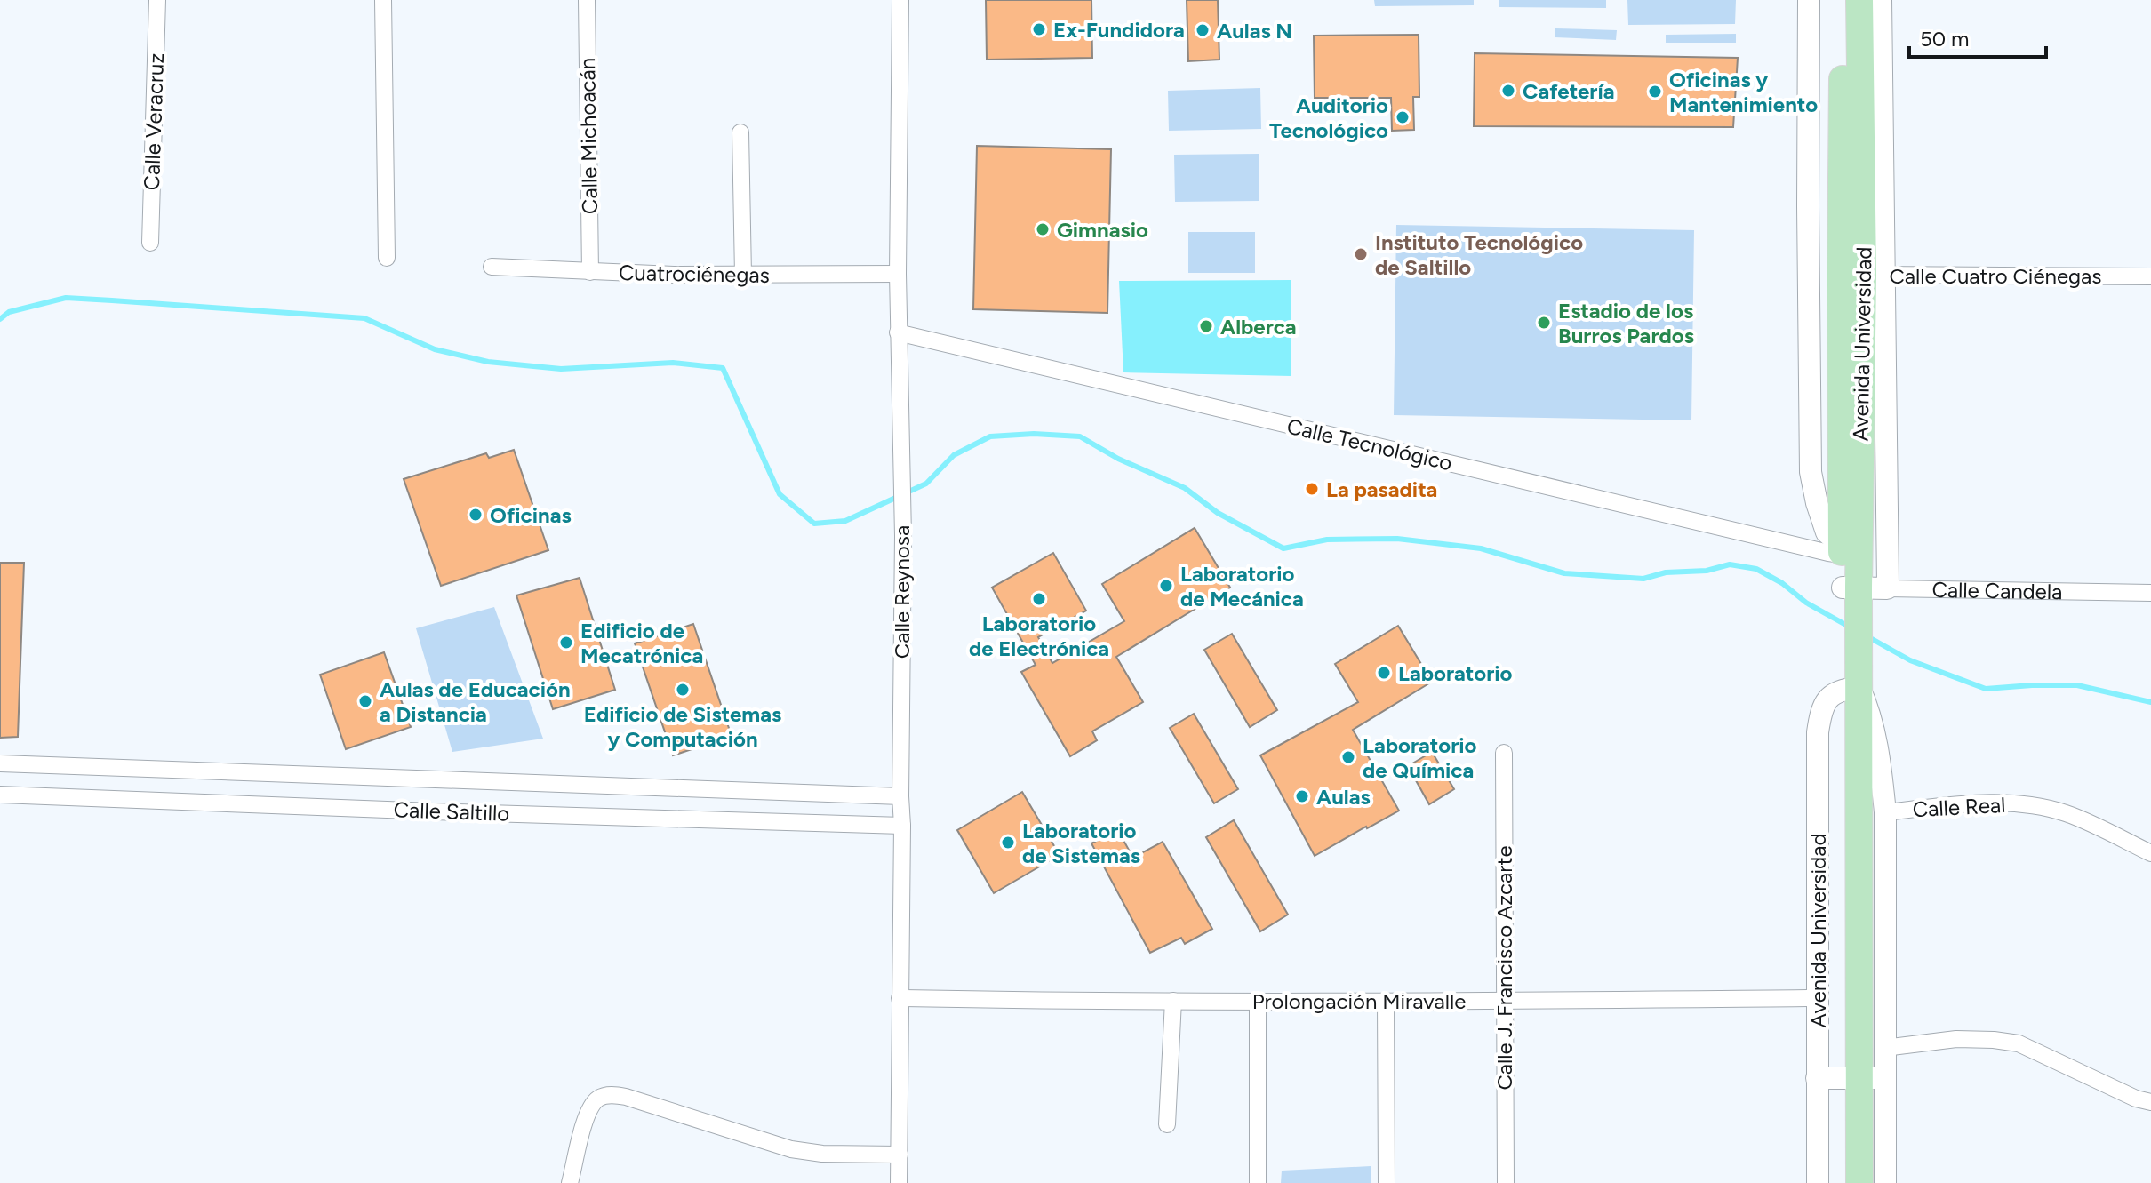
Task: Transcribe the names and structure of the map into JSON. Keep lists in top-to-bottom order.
{
  "streets": {
    "main road": ["Avenida Universidad"],
    "street": [
      "Calle Veracruz",
      "Calle Michoacán",
      "Cuatrociénegas",
      "Calle Cuatro Ciénegas",
      "Calle Tecnológico",
      "Calle Candela",
      "Calle Reynosa",
      "Calle Real",
      "Calle Saltillo",
      "Calle J. Francisco Azcarte",
      "Prolongación Miravalle"
    ]
  },
  "crossings": [
    ["Calle Michoacán", "Cuatrociénegas"],
    ["Cuatrociénegas", "Calle Reynosa"],
    ["Calle Cuatro Ciénegas", "Avenida Universidad"],
    ["Avenida Universidad", "Calle Tecnológico"],
    ["Avenida Universidad", "Calle Candela"],
    ["Avenida Universidad", "Calle Real"],
    ["Avenida Universidad", "Prolongación Miravalle"],
    ["Calle Tecnológico", "Calle Reynosa"],
    ["Calle Reynosa", "Calle Saltillo"],
    ["Calle Reynosa", "Prolongación Miravalle"],
    ["Calle J. Francisco Azcarte", "Prolongación Miravalle"]
  ],
  "places": [
    "Ex-Fundidora",
    "Aulas N",
    "Cafetería",
    "Oficinas y Mantenimiento",
    "Auditorio Tecnológico",
    "Gimnasio",
    "Instituto Tecnológico de Saltillo",
    "Estadio de los Burros Pardos",
    "Alberca",
    "La pasadita",
    "Oficinas",
    "Laboratorio de Mecánica",
    "Laboratorio de Electrónica",
    "Edificio de Mecatrónica",
    "Laboratorio",
    "Edificio de Sistemas y Computación",
    "Aulas de Educación a Distancia",
    "Laboratorio de Química",
    "Aulas",
    "Laboratorio de Sistemas"
  ],
  "scale_bar": "50 m"
}
